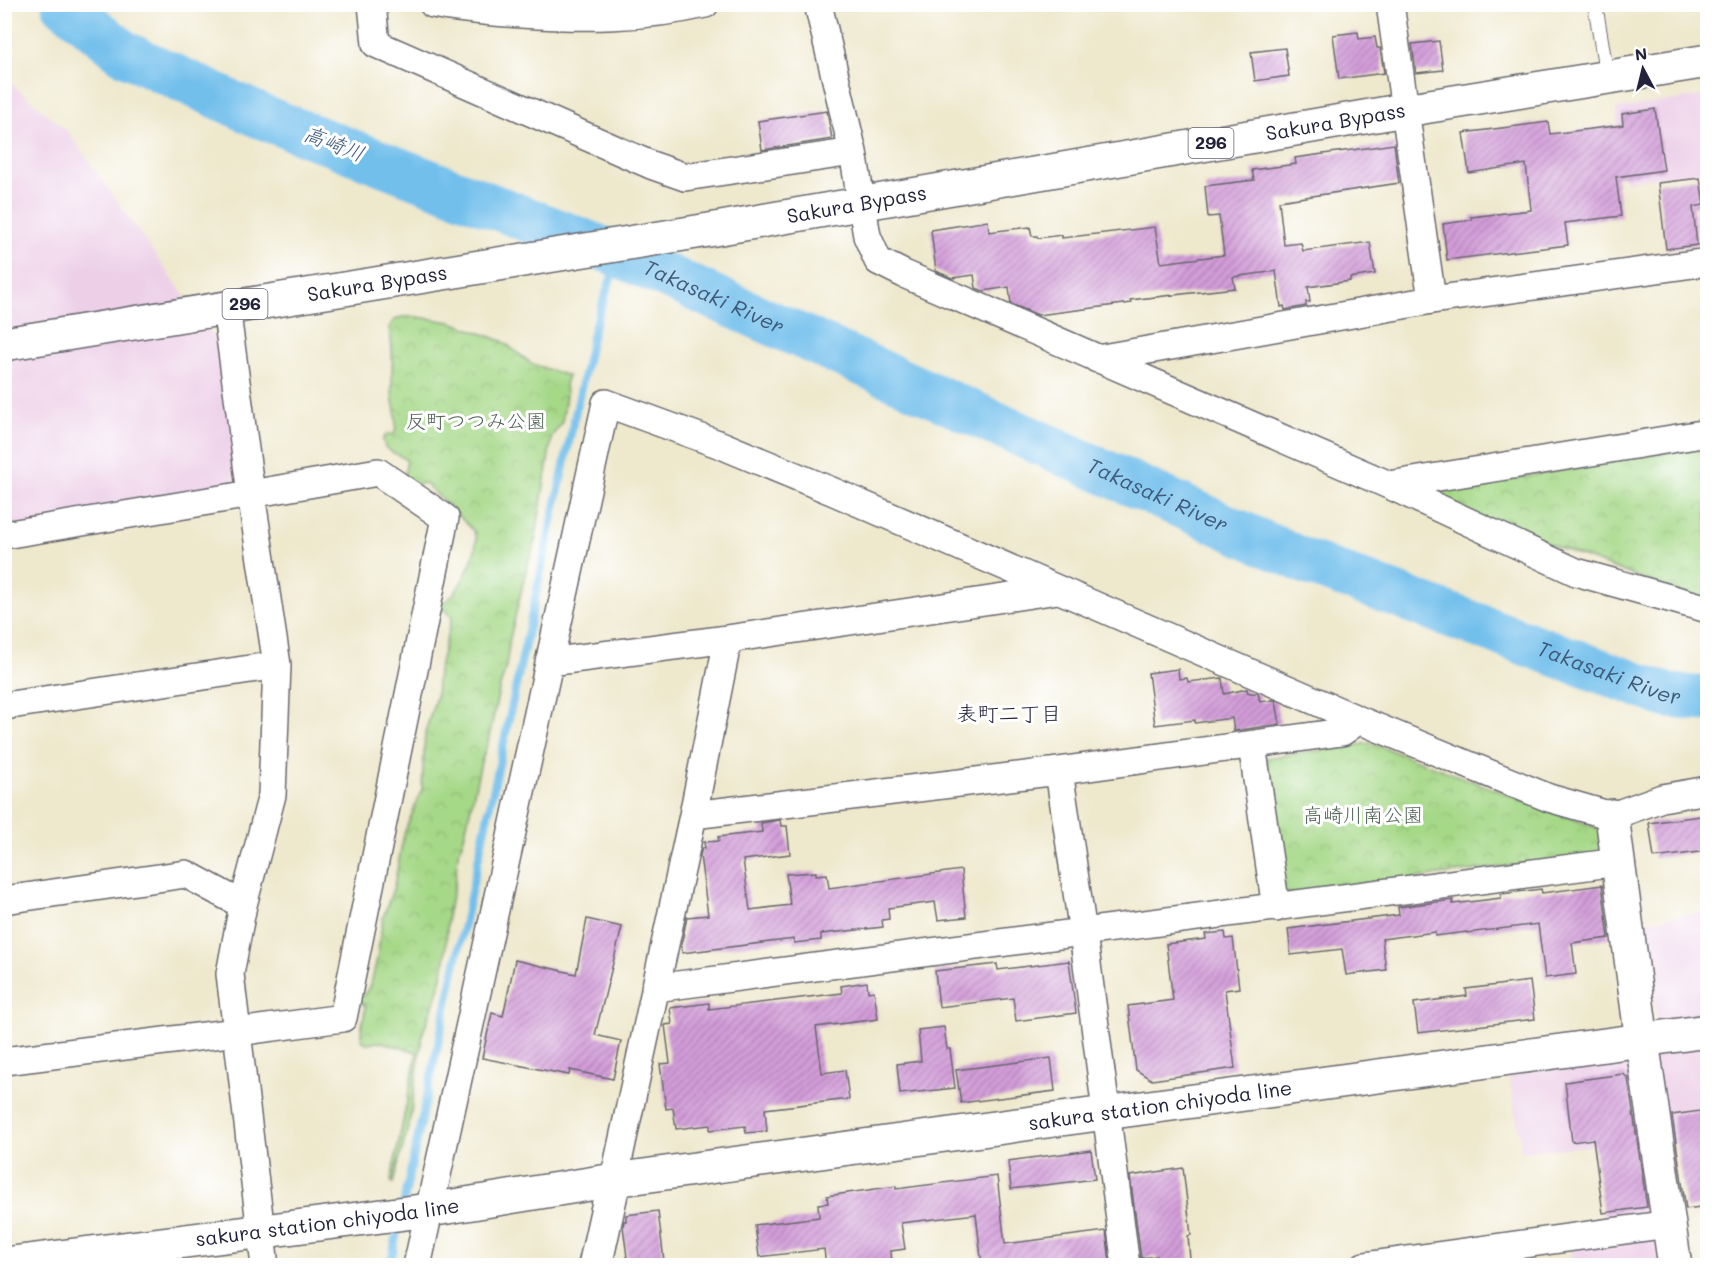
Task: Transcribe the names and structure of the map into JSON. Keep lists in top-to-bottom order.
{
  "streets": {
    "main road": ["Sakura Bypass", "296", "sakura station chiyoda line"]
  },
  "districts": ["表町二丁目"],
  "water": ["高崎川", "Takasaki River"],
  "parks": ["反町つつみ公園", "高崎川南公園"],
  "north": "top"
}
